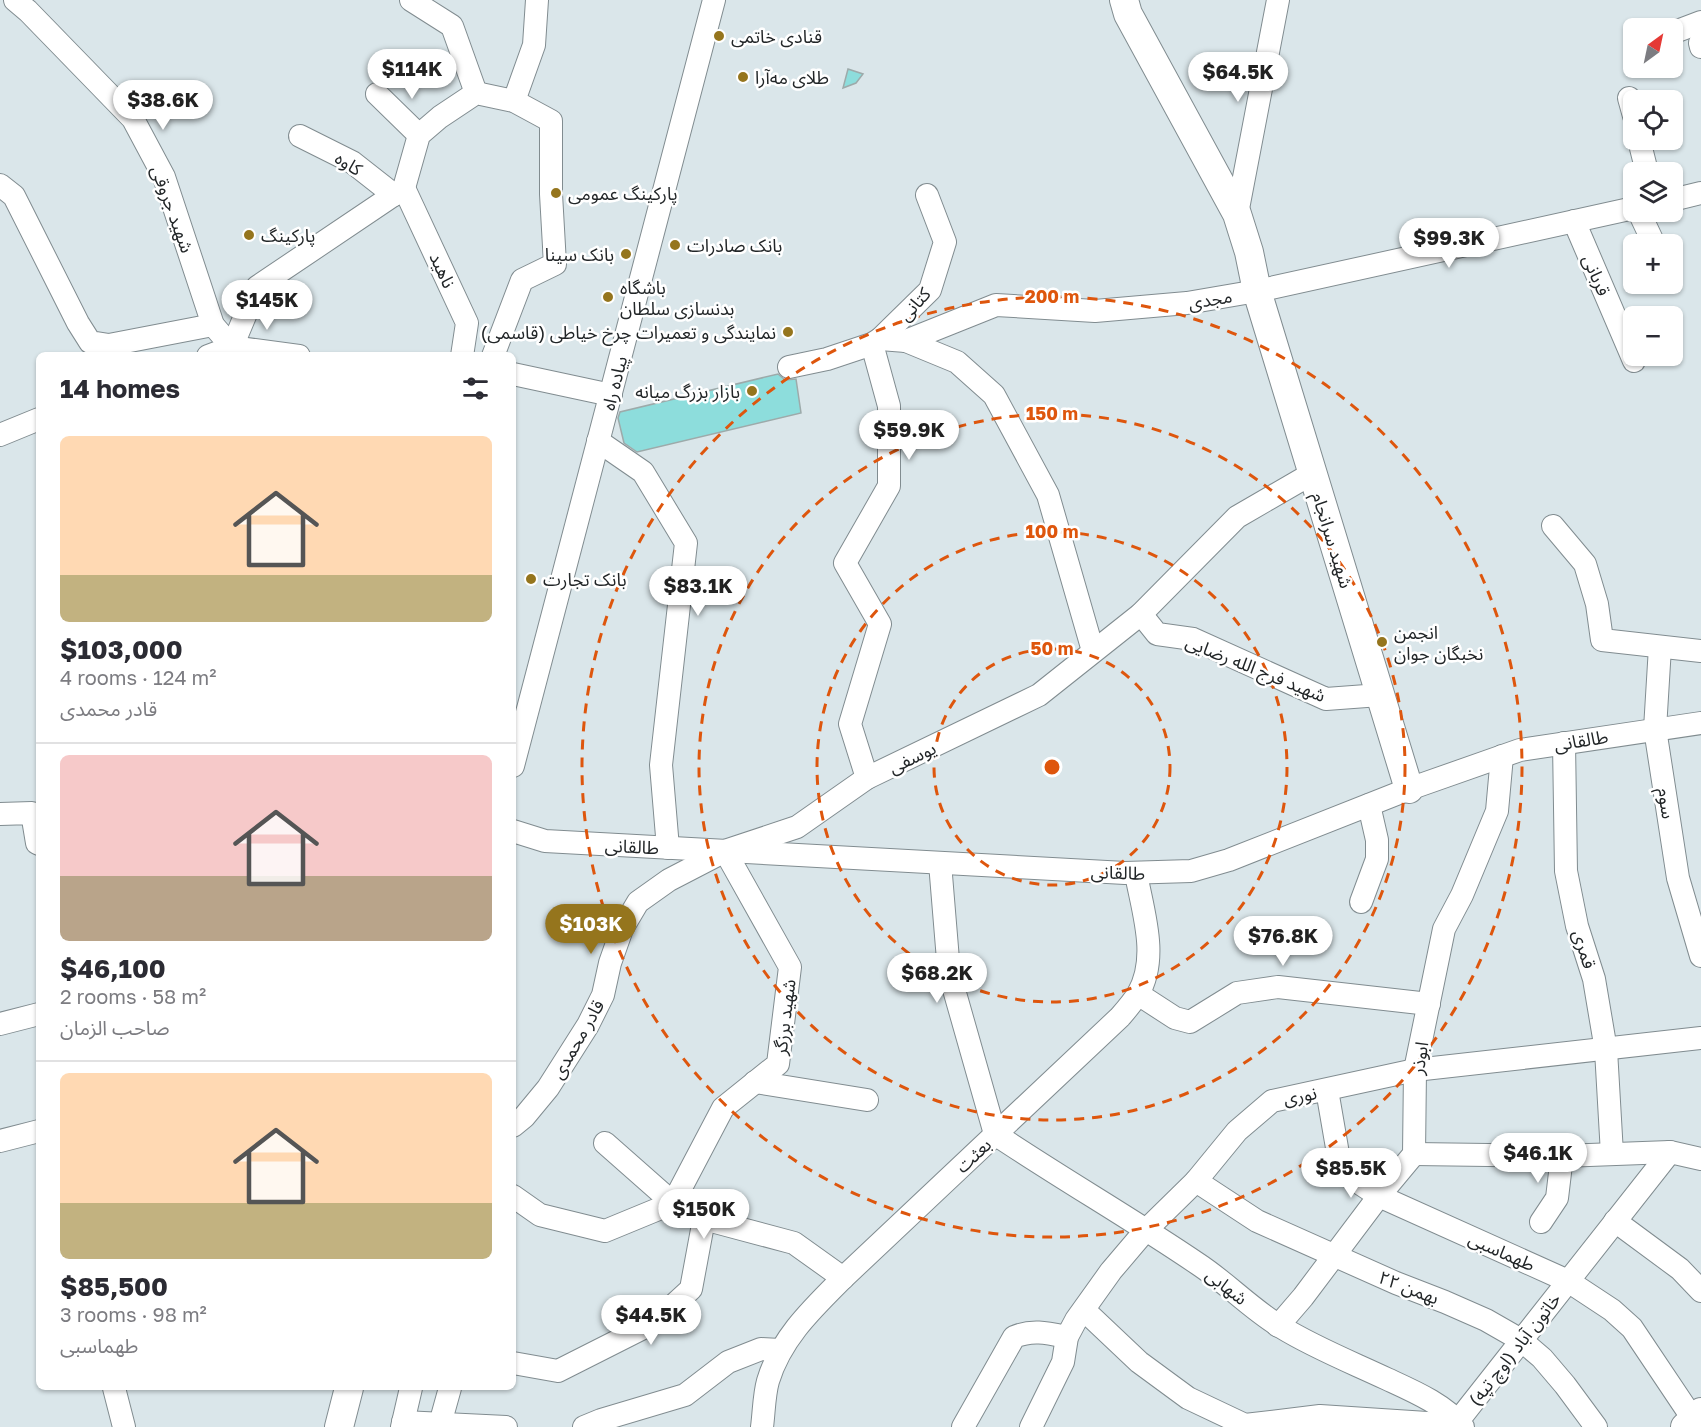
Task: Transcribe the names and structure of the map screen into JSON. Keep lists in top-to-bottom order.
{
  "streets": {
    "main road": ["شهید سرانجام"],
    "street": [
      "کاوه",
      "شهید جروقی",
      "ناهید",
      "قربانی",
      "مجدی",
      "کتانی",
      "پیاده راه",
      "شهید فرج الله رضایی",
      "طالقانی",
      "یوسفی",
      "سوم",
      "قمری",
      "شهید برزگر",
      "قادر محمدی",
      "ابوذر",
      "نوری",
      "بعثت",
      "طهماسبی",
      "شهابی",
      "۲۲ بهمن",
      "خاتون آباد (اوچ تپه)"
    ]
  },
  "crossings": [
    ["کاوه", "ناهید"],
    ["قربانی", "مجدی"],
    ["مجدی", "کتانی"],
    ["مجدی", "شهید سرانجام"],
    ["شهید سرانجام", "شهید فرج الله رضایی"],
    ["شهید سرانجام", "طالقانی"],
    ["شهید سرانجام", "یوسفی"],
    ["شهید فرج الله رضایی", "یوسفی"],
    ["طالقانی", "یوسفی"],
    ["طالقانی", "سوم"],
    ["طالقانی", "قمری"],
    ["طالقانی", "شهید برزگر"],
    ["طالقانی", "قادر محمدی"],
    ["طالقانی", "ابوذر"],
    ["طالقانی", "بعثت"],
    ["یوسفی", "شهید برزگر"],
    ["یوسفی", "قادر محمدی"],
    ["قمری", "نوری"],
    ["شهید برزگر", "قادر محمدی"],
    ["ابوذر", "نوری"],
    ["نوری", "طهماسبی"],
    ["نوری", "شهابی"],
    ["نوری", "۲۲ بهمن"],
    ["نوری", "خاتون آباد (اوچ تپه)"],
    ["بعثت", "شهابی"],
    ["طهماسبی", "خاتون آباد (اوچ تپه)"],
    ["شهابی", "خاتون آباد (اوچ تپه)"],
    ["۲۲ بهمن", "خاتون آباد (اوچ تپه)"]
  ],
  "places": [
    "قنادی خاتمی",
    "طلای مه‌آرا",
    "پارکینگ عمومی",
    "پارکینگ",
    "بانک صادرات",
    "بانک سینا",
    "باشگاه بدنسازی سلطان",
    "نمایندگی و تعمیرات چرخ خیاطی (قاسمی)",
    "بازار بزرگ میانه",
    "بانک تجارت",
    "انجمن نخبگان جوان"
  ],
  "north": "top right",
  "page": {
    "map_buttons": ["+", "−"],
    "price": [
      "$114K",
      "$64.5K",
      "$38.6K",
      "$99.3K",
      "$145K",
      "$59.9K",
      "$83.1K",
      "$103K",
      "$76.8K",
      "$68.2K",
      "$46.1K",
      "$85.5K",
      "$150K",
      "$44.5K"
    ],
    "heading": "14 homes",
    "list": [
      {
        "name": "$103,000",
        "note": "4 rooms · 124 m² · قادر محمدی"
      },
      {
        "name": "$46,100",
        "note": "2 rooms · 58 m² · صاحب الزمان"
      },
      {
        "name": "$85,500",
        "note": "3 rooms · 98 m² · طهماسبی"
      }
    ]
  },
  "rings": [
    "200 m",
    "150 m",
    "100 m",
    "50 m"
  ]
}
